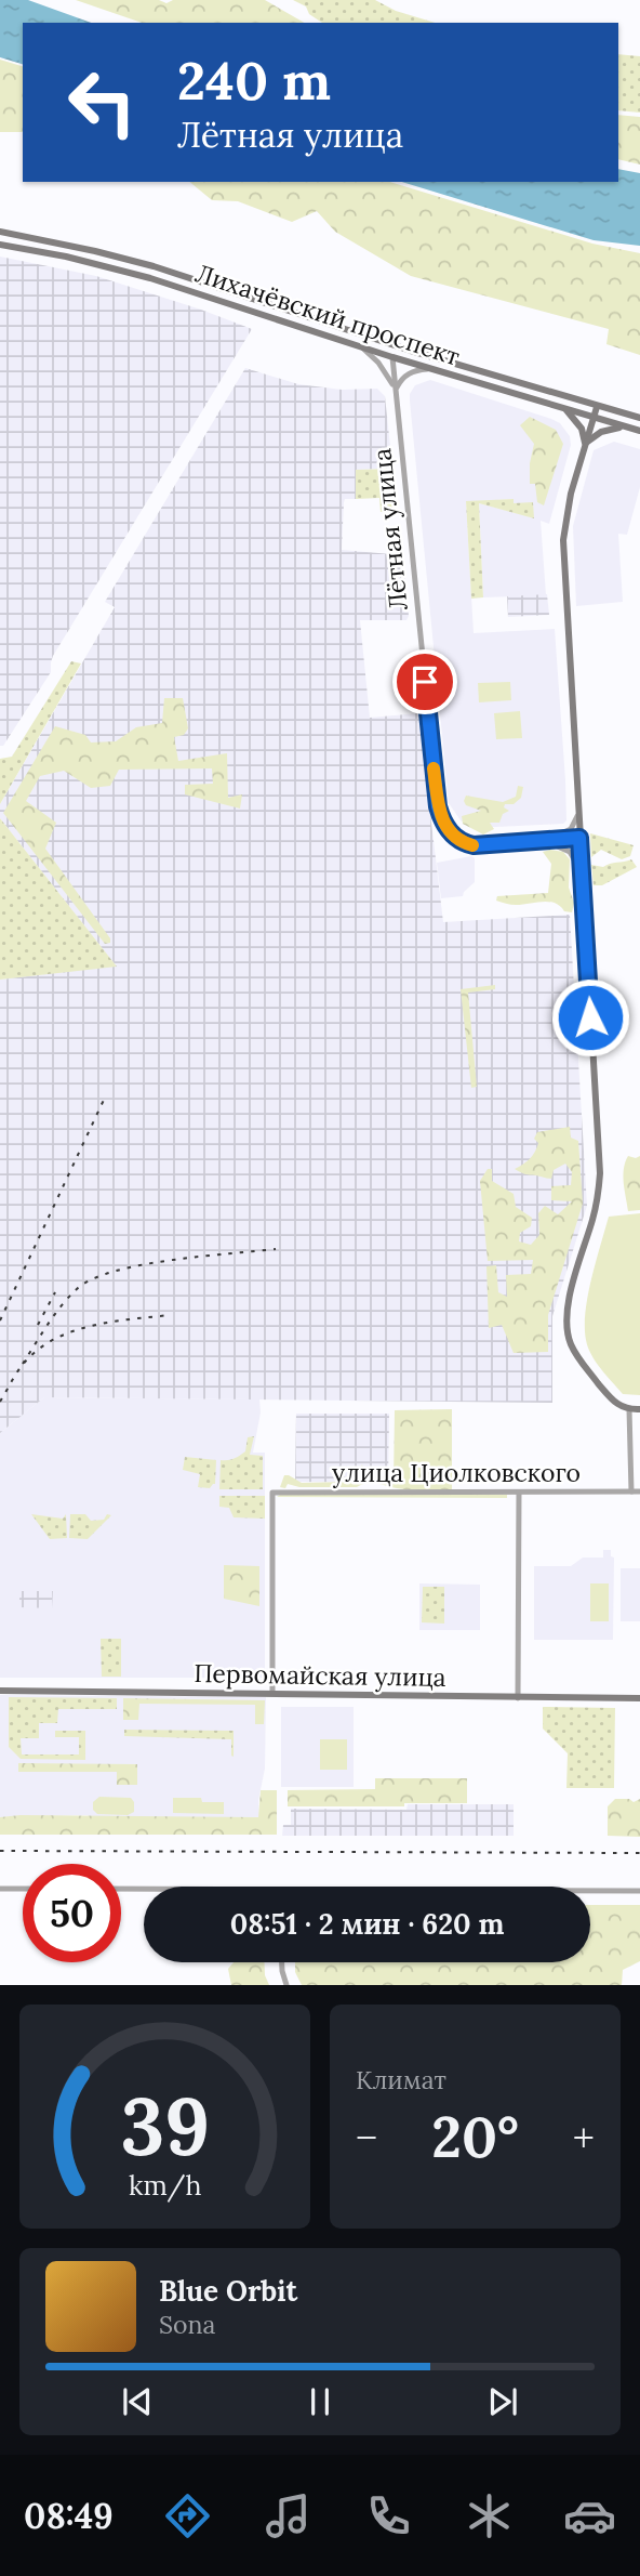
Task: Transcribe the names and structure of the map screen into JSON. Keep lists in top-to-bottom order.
{
  "streets": {
    "main road": ["Лихачёвский проспект", "Первомайская улица"],
    "street": ["Лётная улица", "улица Циолковского"]
  },
  "crossings": [
    ["Лихачёвский проспект", "Лётная улица"],
    ["улица Циолковского", "Первомайская улица"]
  ],
  "page": {
    "turn": ["240 m", "Лётная улица"],
    "limit": "50",
    "trip": "08:51 · 2 мин · 620 m",
    "tile": "Климат",
    "heat": ["−", "20°", "+"],
    "song": ["Blue Orbit", "Sona"],
    "tabs": "08:49",
    "gauge": ["39", "km/h"]
  }
}
